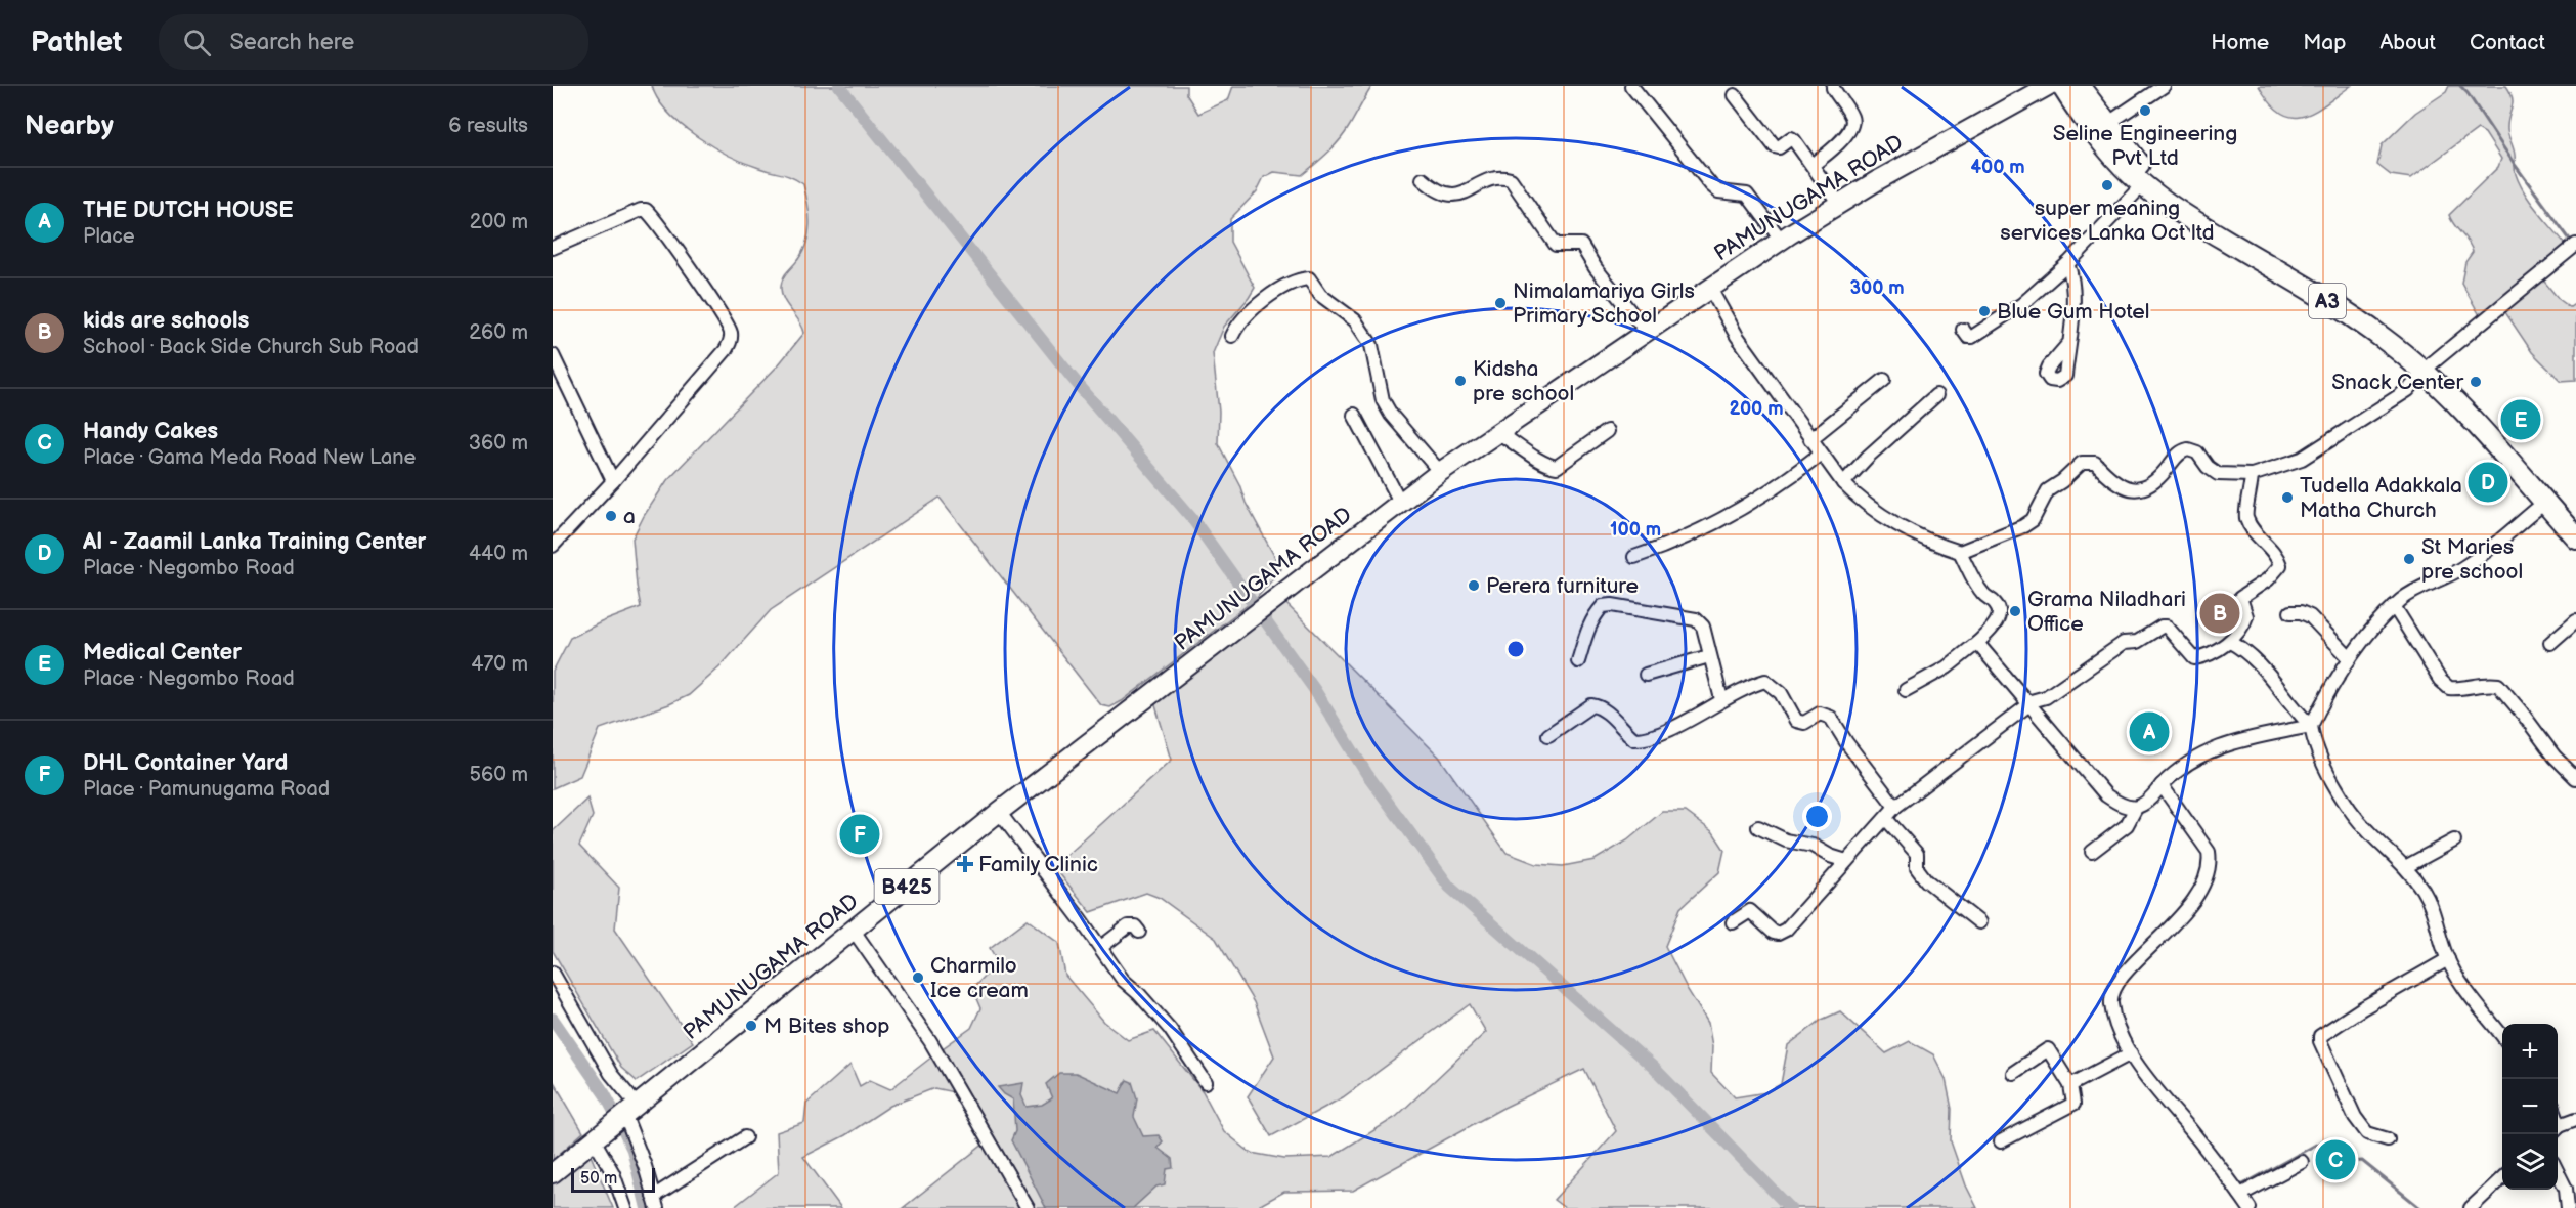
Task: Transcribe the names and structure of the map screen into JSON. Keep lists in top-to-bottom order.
{
  "streets": {
    "highway": ["A3"],
    "main road": ["PAMUNUGAMA ROAD", "B425"]
  },
  "places": {
    "other": [
      "Seline Engineering Pvt Ltd",
      "super meaning services Lanka Oct ltd",
      "Nimalamariya Girls Primary School",
      "Blue Gum Hotel",
      "Kidsha pre school",
      "Snack Center",
      "Tudella Adakkala Matha Church",
      "a",
      "St Maries pre school",
      "Perera furniture",
      "Grama Niladhari Office",
      "Charmilo Ice cream",
      "M Bites shop"
    ],
    "health": ["Family Clinic"]
  },
  "scale_bar": "50 m",
  "page": {
    "header": "Pathlet",
    "search": "Search here",
    "nav": [
      "Home",
      "Map",
      "About",
      "Contact"
    ],
    "heading": ["Nearby", "6 results"],
    "list": [
      {
        "mark": "A",
        "name": "THE DUTCH HOUSE",
        "note": "Place",
        "value": "200 m"
      },
      {
        "mark": "B",
        "name": "kids are schools",
        "note": "School · Back Side Church Sub Road",
        "value": "260 m"
      },
      {
        "mark": "C",
        "name": "Handy Cakes",
        "note": "Place · Gama Meda Road New Lane",
        "value": "360 m"
      },
      {
        "mark": "D",
        "name": "Al - Zaamil Lanka Training Center",
        "note": "Place · Negombo Road",
        "value": "440 m"
      },
      {
        "mark": "E",
        "name": "Medical Center",
        "note": "Place · Negombo Road",
        "value": "470 m"
      },
      {
        "mark": "F",
        "name": "DHL Container Yard",
        "note": "Place · Pamunugama Road",
        "value": "560 m"
      }
    ],
    "pins": [
      "E",
      "D",
      "B",
      "A",
      "F",
      "C"
    ],
    "map_buttons": ["+", "−"],
    "scale": "50 m"
  },
  "rings": [
    "400 m",
    "300 m",
    "200 m",
    "100 m"
  ]
}
